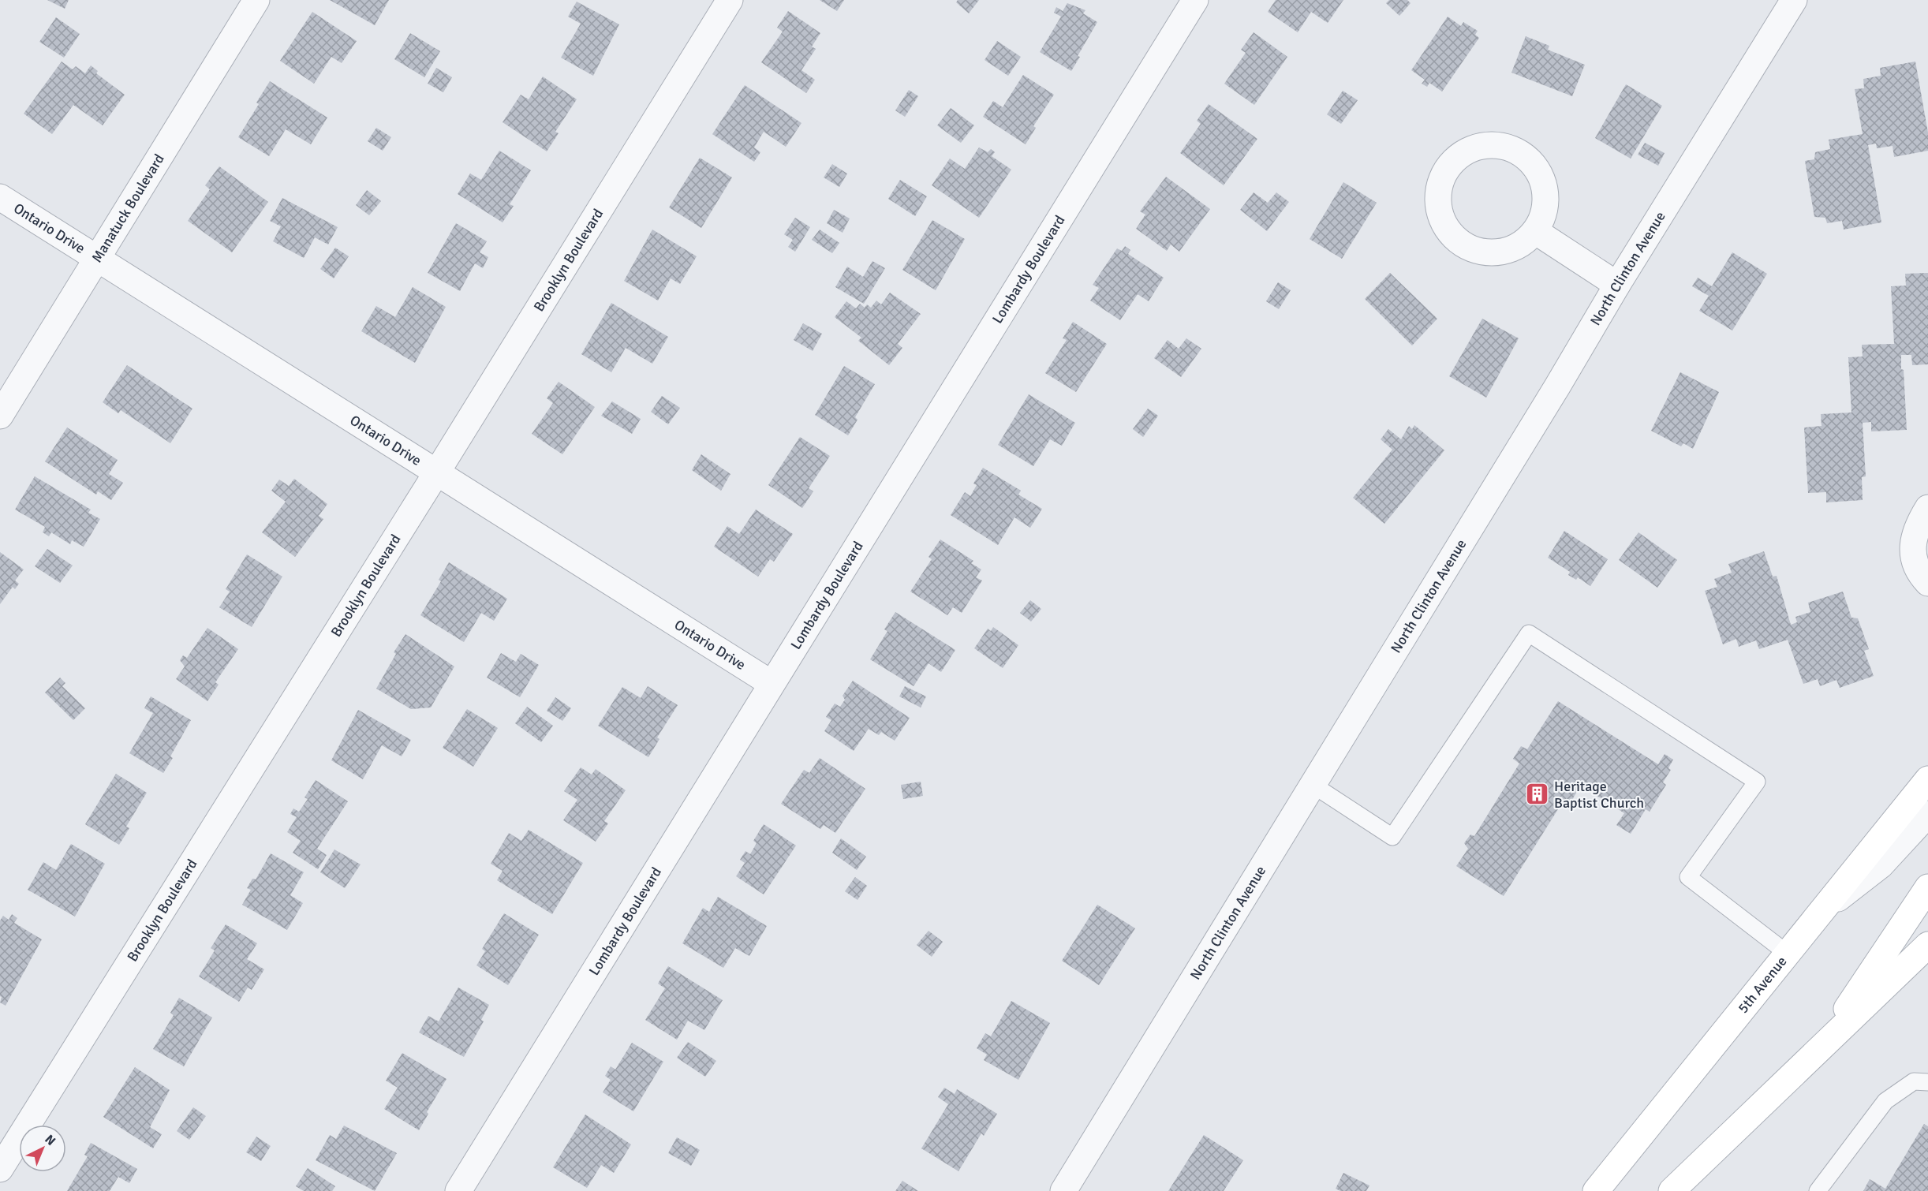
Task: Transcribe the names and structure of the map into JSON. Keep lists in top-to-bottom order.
{
  "streets": {
    "main road": ["5th Avenue"],
    "street": [
      "Manatuck Boulevard",
      "Ontario Drive",
      "Brooklyn Boulevard",
      "North Clinton Avenue",
      "Lombardy Boulevard"
    ]
  },
  "crossings": [
    ["Manatuck Boulevard", "Ontario Drive"],
    ["Ontario Drive", "Brooklyn Boulevard"],
    ["Ontario Drive", "Lombardy Boulevard"]
  ],
  "places": {
    "building": ["Heritage Baptist Church"]
  },
  "north": "top right"
}
